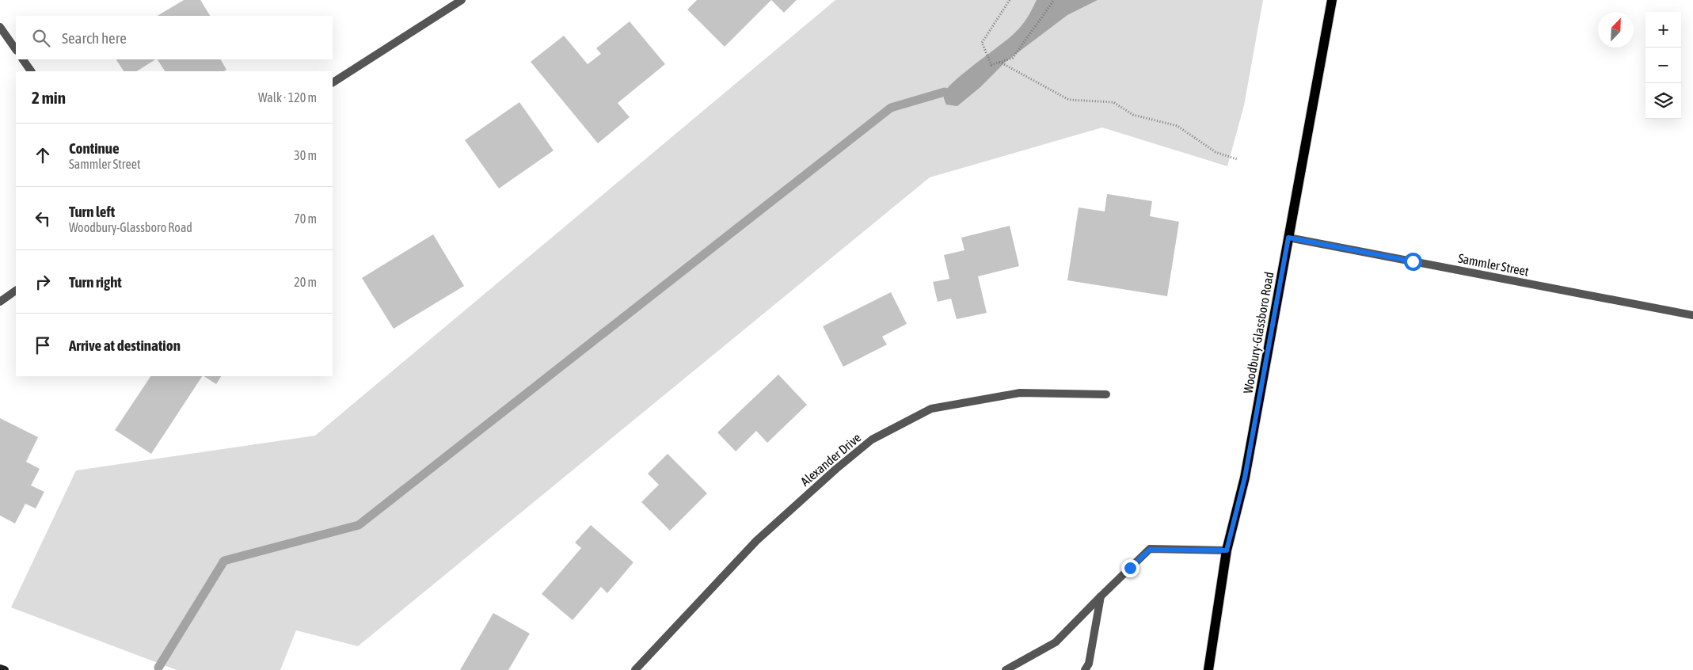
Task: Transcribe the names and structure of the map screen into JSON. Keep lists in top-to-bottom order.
{
  "streets": {
    "main road": ["Woodbury-Glassboro Road"],
    "street": ["Sammler Street", "Alexander Drive"]
  },
  "crossings": [
    ["Sammler Street", "Woodbury-Glassboro Road"]
  ],
  "north": "top right",
  "page": {
    "map_buttons": ["+", "−"],
    "search": "Search here",
    "heading": ["2 min", "Walk · 120 m"],
    "list": [
      ["Continue", "Sammler Street", "30 m"],
      ["Turn left", "Woodbury-Glassboro Road", "70 m"],
      ["Turn right", "20 m"],
      "Arrive at destination"
    ]
  }
}
